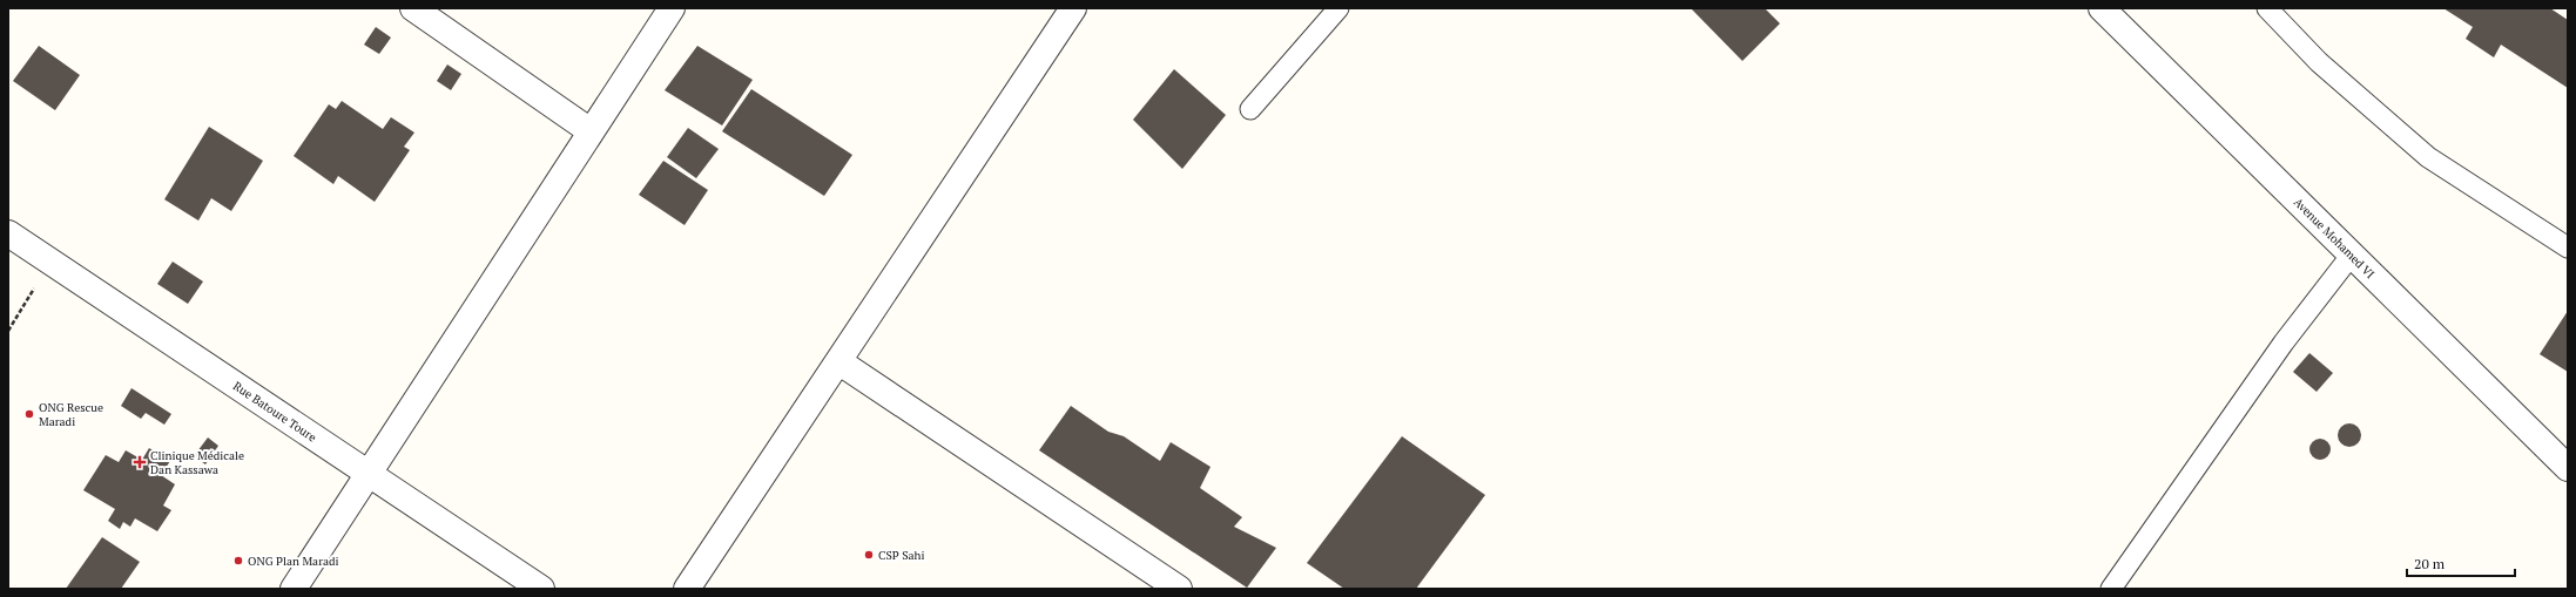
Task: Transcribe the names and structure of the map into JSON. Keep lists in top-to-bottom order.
{
  "streets": {
    "street": ["Avenue Mohamed VI", "Rue Batoure Toure"]
  },
  "places": {
    "other": ["ONG Rescue Maradi", "CSP Sahi", "ONG Plan Maradi"],
    "health": ["Clinique Médicale Dan Kassawa"]
  },
  "scale_bar": "20 m"
}
